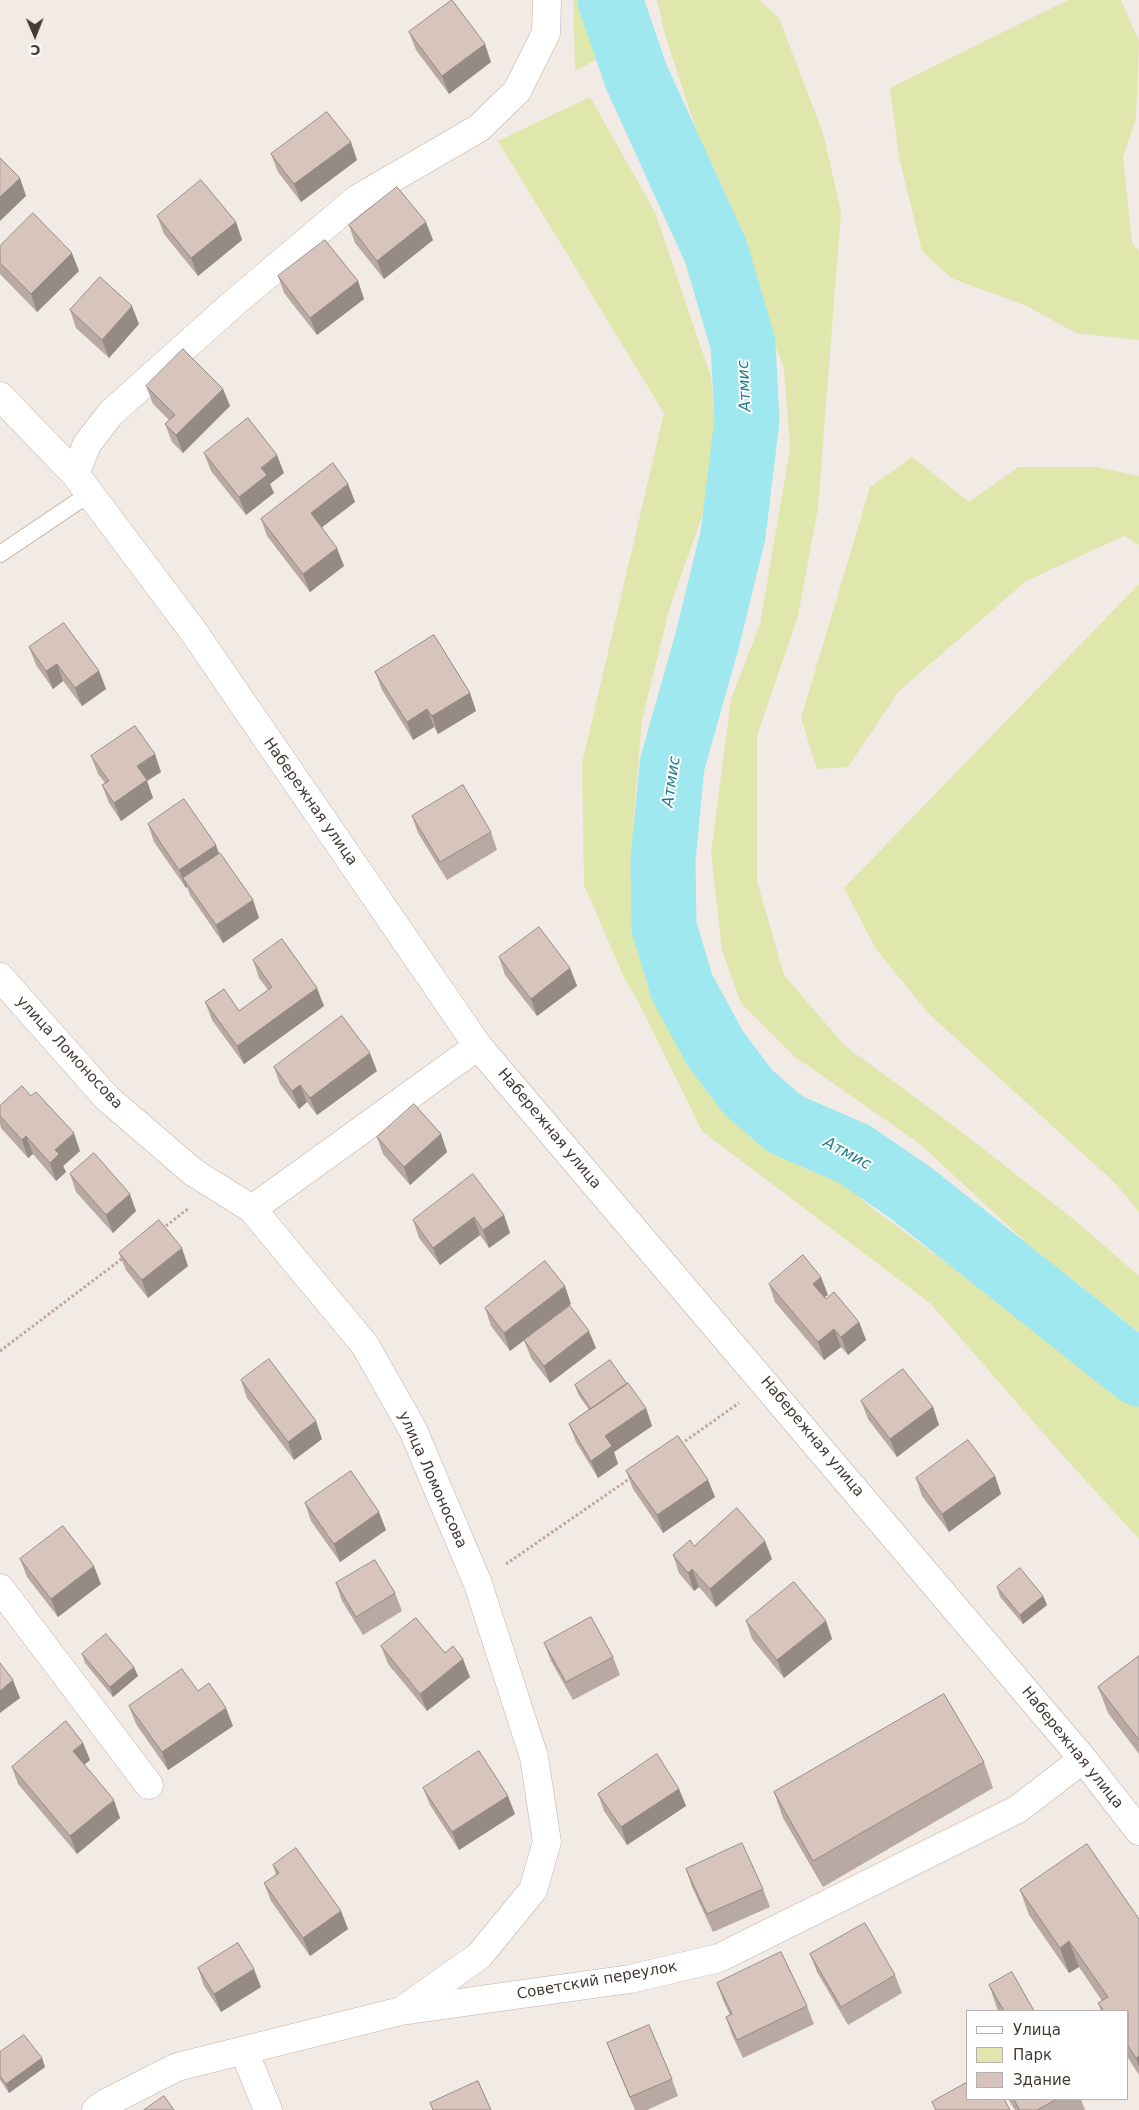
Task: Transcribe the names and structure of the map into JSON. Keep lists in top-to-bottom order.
{
  "streets": {
    "street": ["Набережная улица", "улица Ломоносова", "Советский переулок"]
  },
  "crossings": [
    ["Набережная улица", "Советский переулок"],
    ["улица Ломоносова", "Советский переулок"]
  ],
  "water": ["Атмис"],
  "legend": ["Улица", "Парк", "Здание"],
  "north": "bottom"
}
